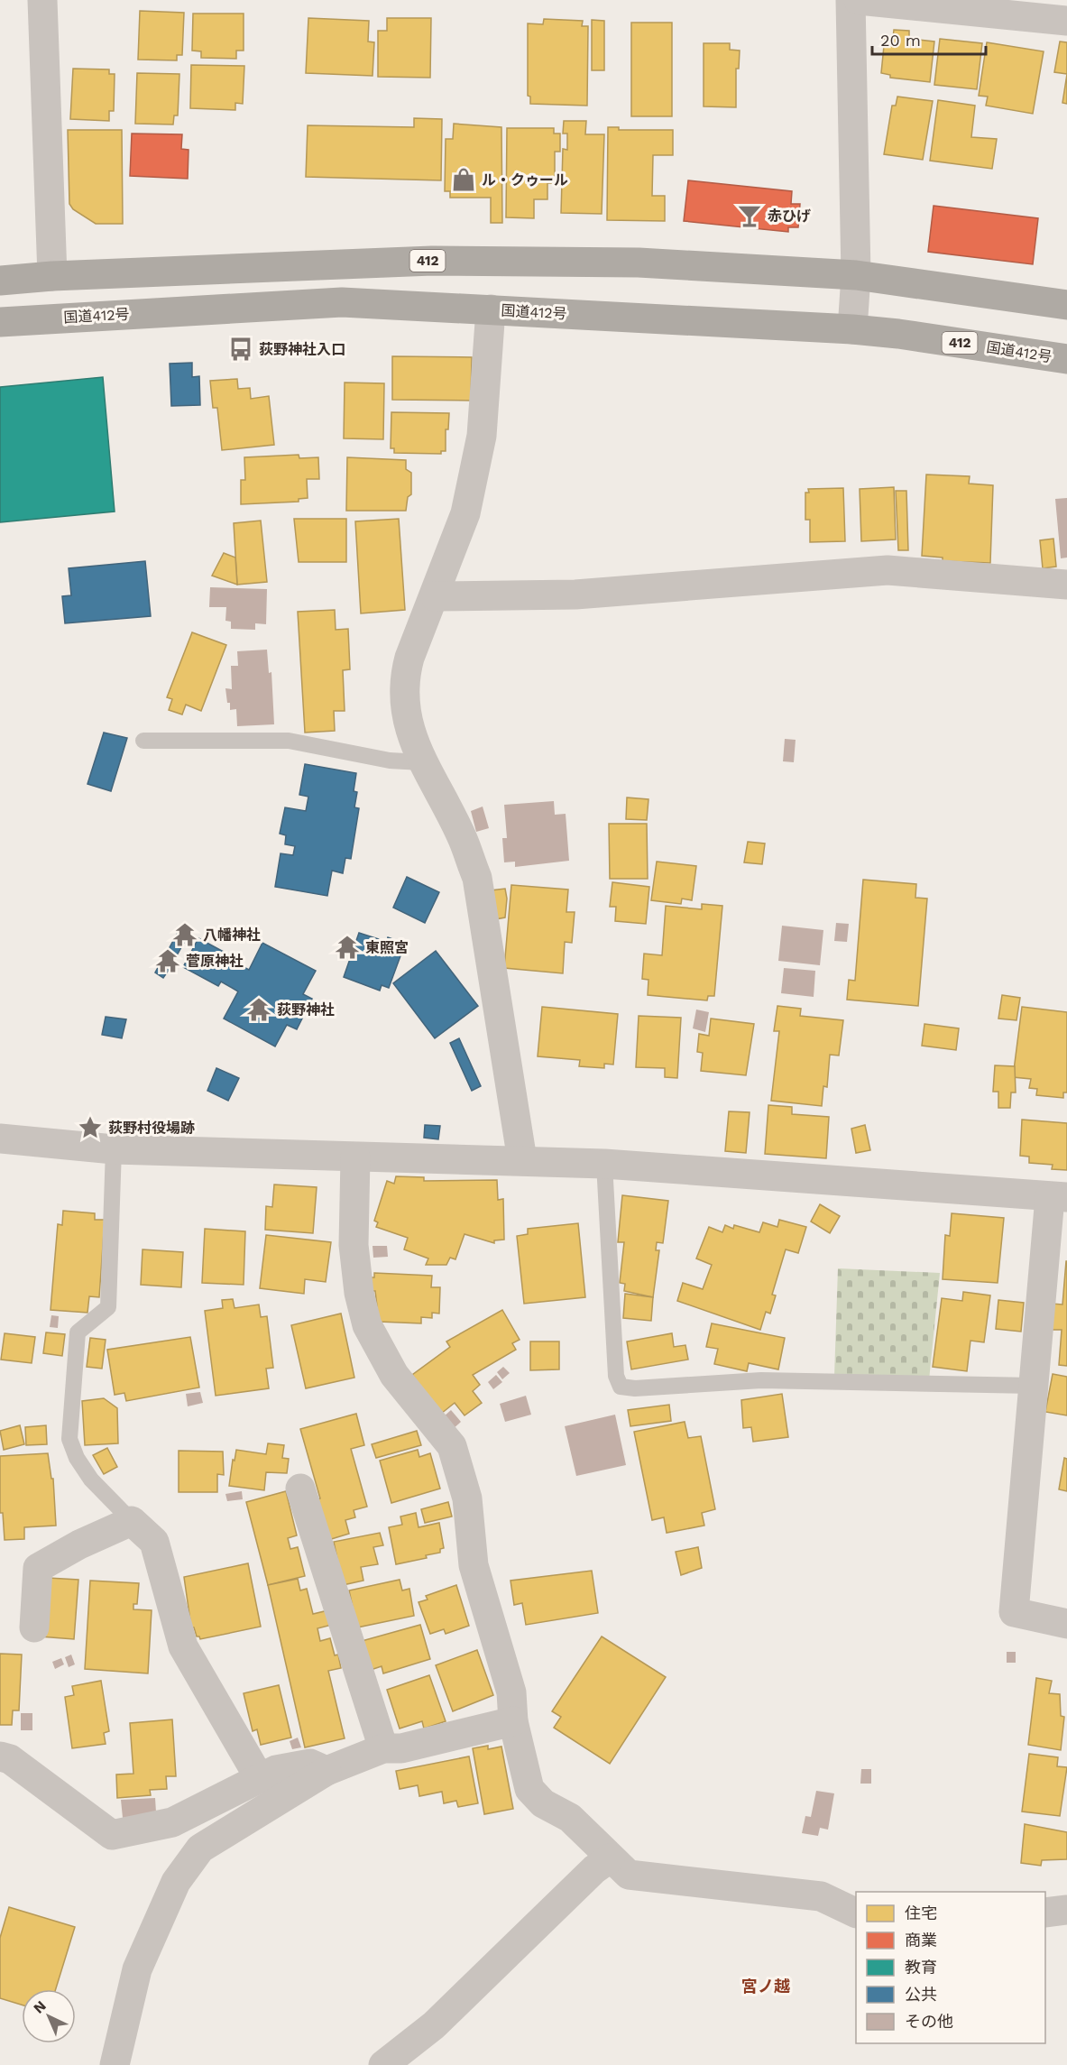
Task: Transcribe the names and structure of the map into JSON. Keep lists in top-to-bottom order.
{
  "streets": {
    "highway": ["412", "国道412号"]
  },
  "districts": ["宮ノ越"],
  "places": {
    "shop": ["ル・クゥール"],
    "bar": ["赤ひげ"],
    "bus stop": ["荻野神社入口"],
    "temple": [
      "八幡神社",
      "東照宮",
      "菅原神社",
      "荻野神社"
    ],
    "place": ["荻野村役場跡"]
  },
  "legend": [
    "住宅",
    "商業",
    "教育",
    "公共",
    "その他"
  ],
  "scale_bar": "20 m",
  "north": "top left"
}
